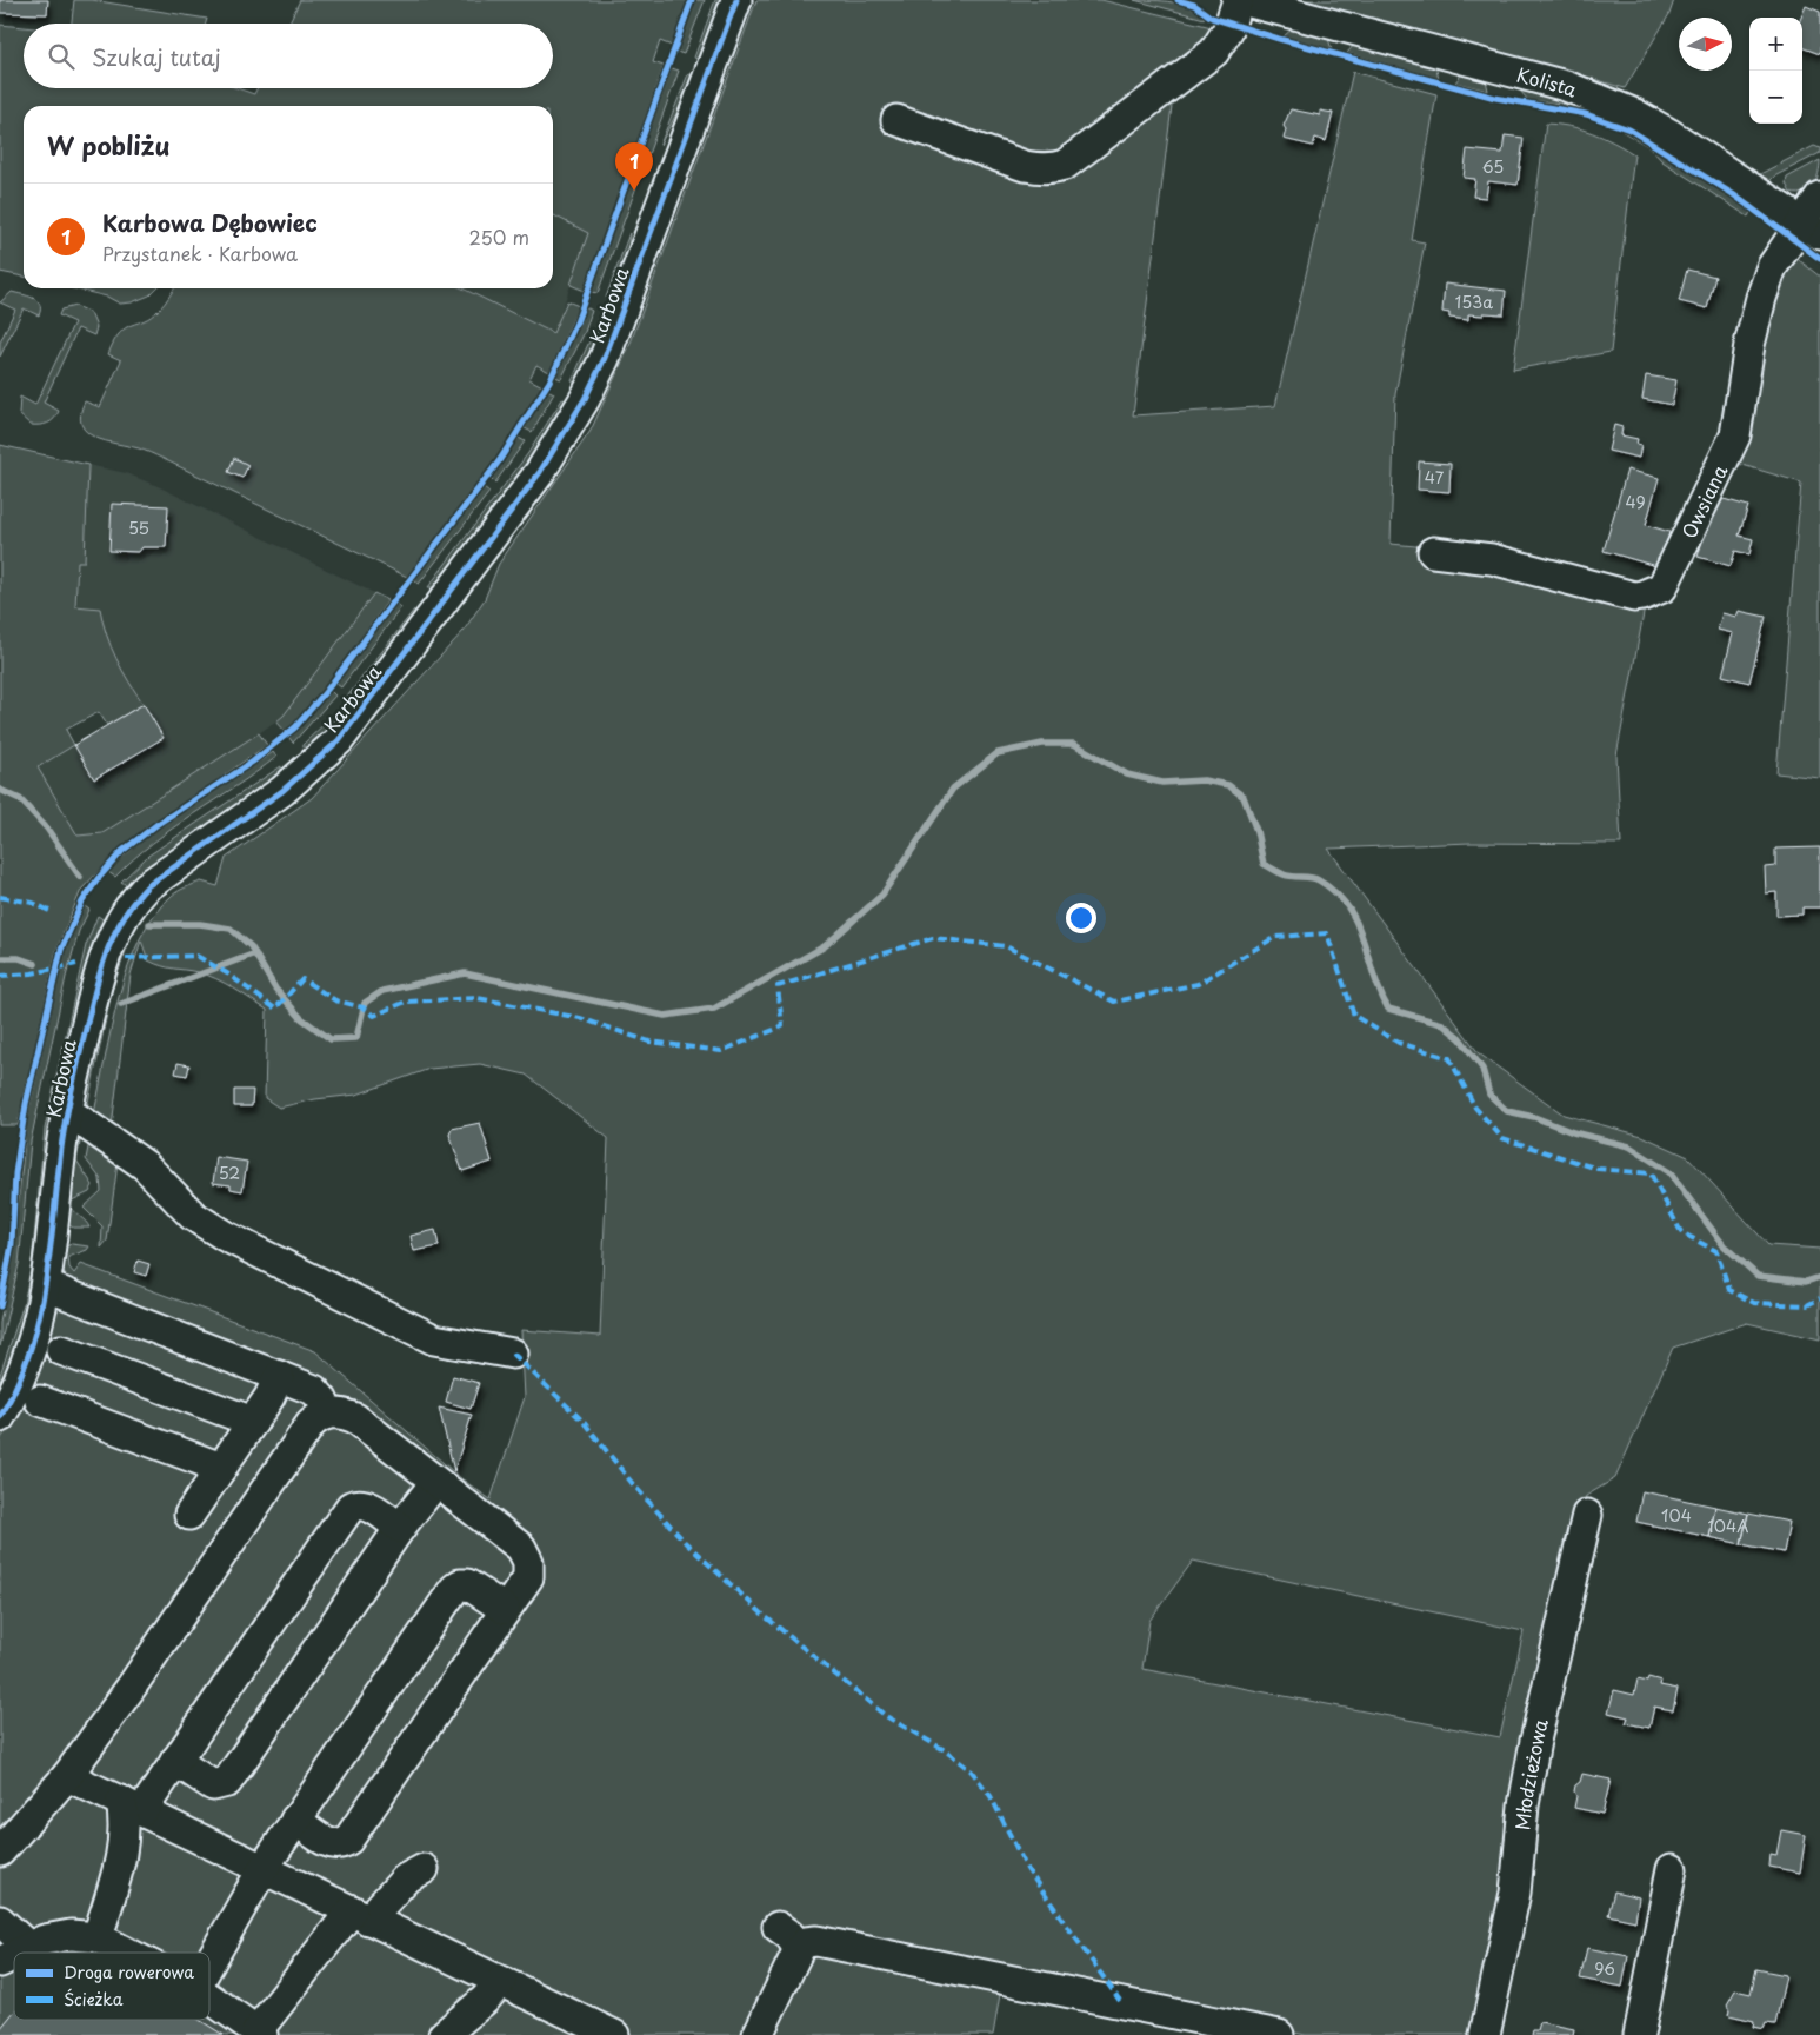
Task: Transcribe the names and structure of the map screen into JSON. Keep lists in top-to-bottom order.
{
  "streets": {
    "street": [
      "Kolista",
      "Karbowa",
      "Owsiana",
      "Młodzieżowa"
    ]
  },
  "crossings": [
    ["Kolista", "Owsiana"]
  ],
  "house_numbers": [
    "65",
    "153a",
    "47",
    "49",
    "55",
    "52",
    "104",
    "104A",
    "96"
  ],
  "legend": ["Droga rowerowa", "Ścieżka"],
  "north": "right",
  "page": {
    "map_buttons": ["+", "−"],
    "search": "Szukaj tutaj",
    "heading": "W pobliżu",
    "pins": "1",
    "list": [
      {
        "mark": "1",
        "name": "Karbowa Dębowiec",
        "note": "Przystanek · Karbowa",
        "value": "250 m"
      }
    ]
  }
}
